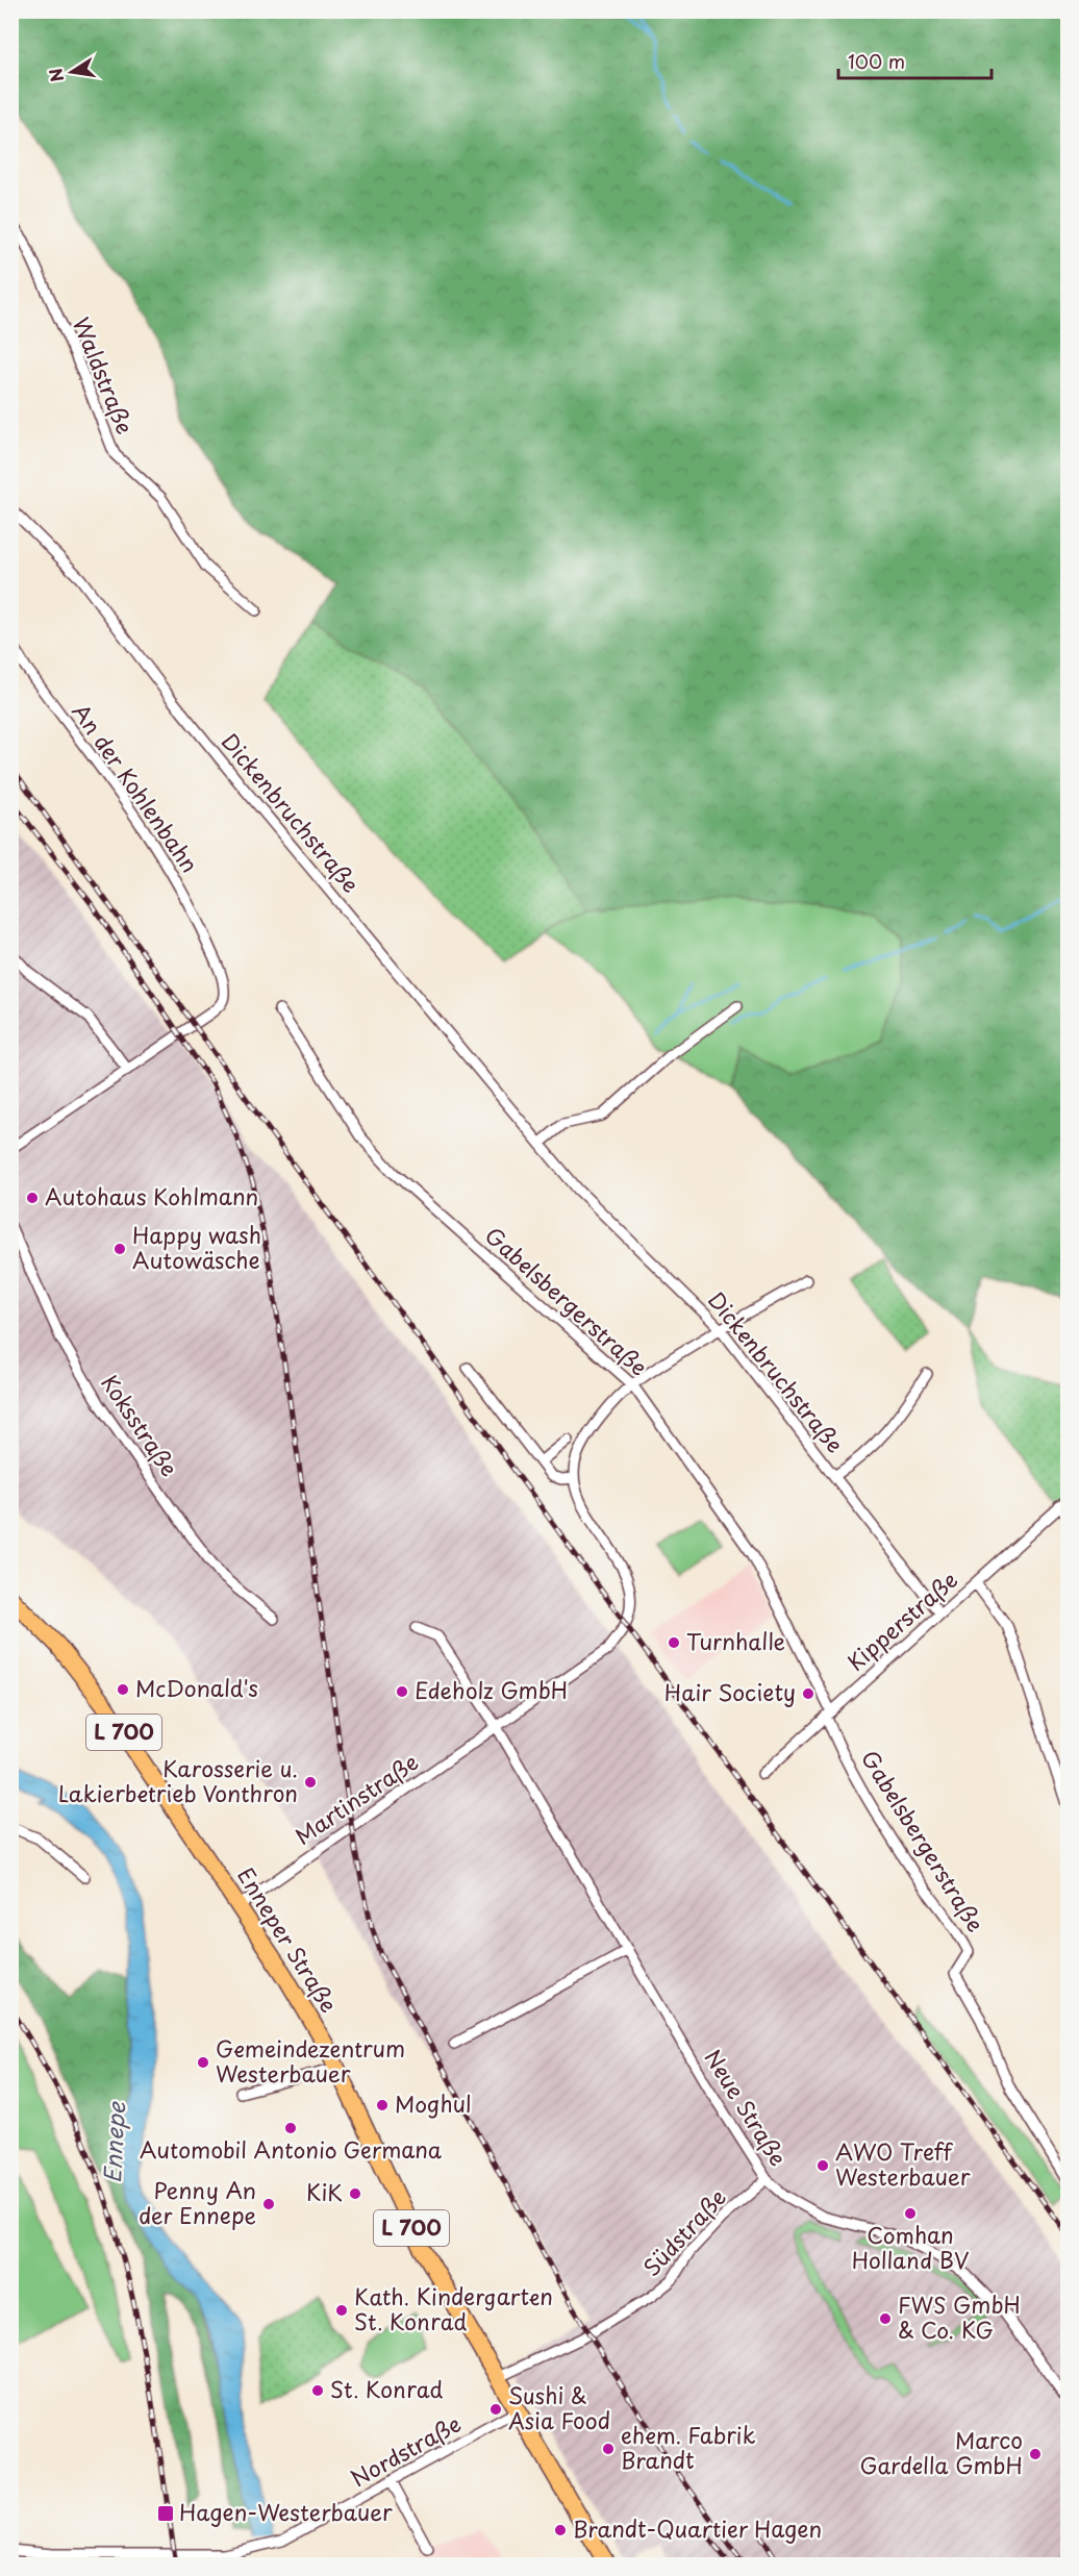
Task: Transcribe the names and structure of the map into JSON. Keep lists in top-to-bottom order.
{
  "streets": {
    "main road": ["L 700", "Enneper Straße"],
    "street": [
      "Waldstraße",
      "An der Kohlenbahn",
      "Dickenbruchstraße",
      "Gabelsbergerstraße",
      "Koksstraße",
      "Kipperstraße",
      "Martinstraße",
      "Neue Straße",
      "Südstraße",
      "Nordstraße"
    ]
  },
  "crossings": [
    ["Dickenbruchstraße", "Kipperstraße"],
    ["Gabelsbergerstraße", "Kipperstraße"],
    ["Martinstraße", "Enneper Straße"],
    ["Martinstraße", "Neue Straße"],
    ["Enneper Straße", "Südstraße"],
    ["Enneper Straße", "Nordstraße"],
    ["Neue Straße", "Südstraße"]
  ],
  "water": ["Ennepe"],
  "places": {
    "other": [
      "Autohaus Kohlmann",
      "Happy wash Autowäsche",
      "Turnhalle",
      "McDonald's",
      "Edeholz GmbH",
      "Hair Society",
      "Karosserie u. Lakierbetrieb Vonthron",
      "Gemeindezentrum Westerbauer",
      "Moghul",
      "Automobil Antonio Germana",
      "AWO Treff Westerbauer",
      "KiK",
      "Penny An der Ennepe",
      "Comhan Holland BV",
      "Kath. Kindergarten St. Konrad",
      "FWS GmbH & Co. KG",
      "St. Konrad",
      "Sushi & Asia Food",
      "ehem. Fabrik Brandt",
      "Marco Gardella GmbH",
      "Brandt-Quartier Hagen"
    ],
    "transit": ["Hagen-Westerbauer"]
  },
  "scale_bar": "100 m",
  "north": "left"
}
